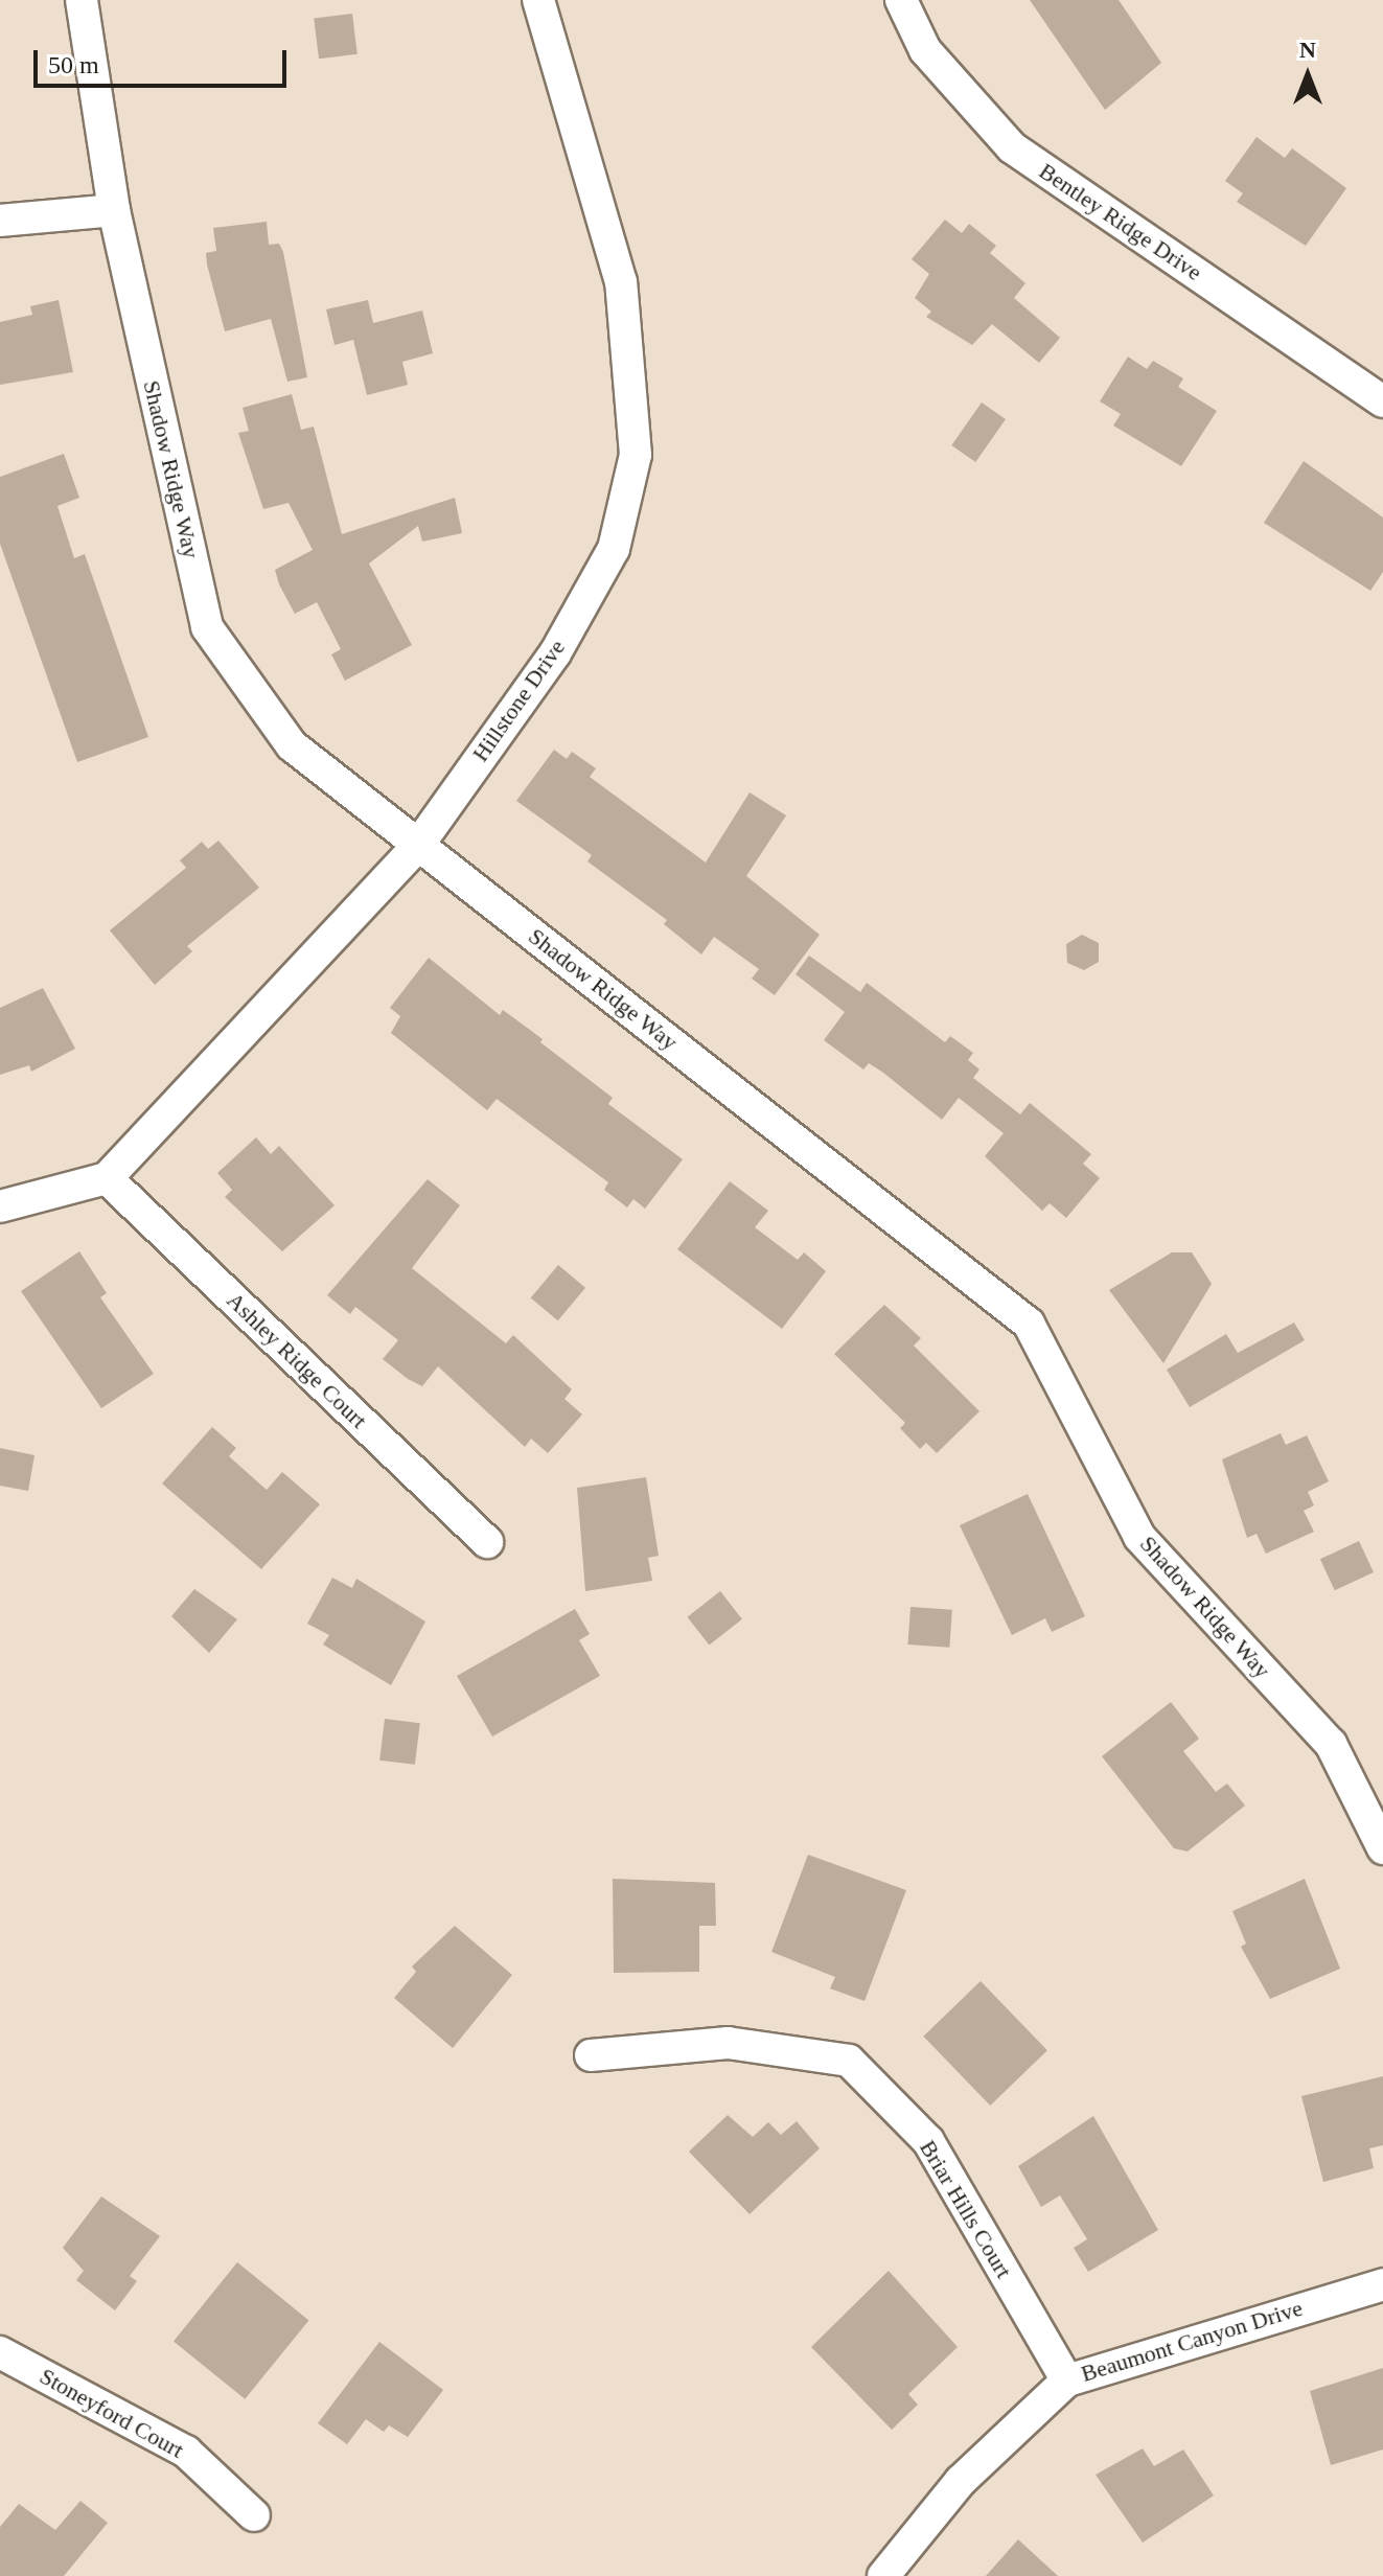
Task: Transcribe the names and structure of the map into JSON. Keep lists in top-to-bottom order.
{
  "streets": {
    "street": [
      "Bentley Ridge Drive",
      "Shadow Ridge Way",
      "Hillstone Drive",
      "Ashley Ridge Court",
      "Briar Hills Court",
      "Beaumont Canyon Drive",
      "Stoneyford Court"
    ]
  },
  "crossings": [
    ["Shadow Ridge Way", "Hillstone Drive"],
    ["Hillstone Drive", "Ashley Ridge Court"],
    ["Briar Hills Court", "Beaumont Canyon Drive"]
  ],
  "scale_bar": "50 m",
  "north": "top"
}
